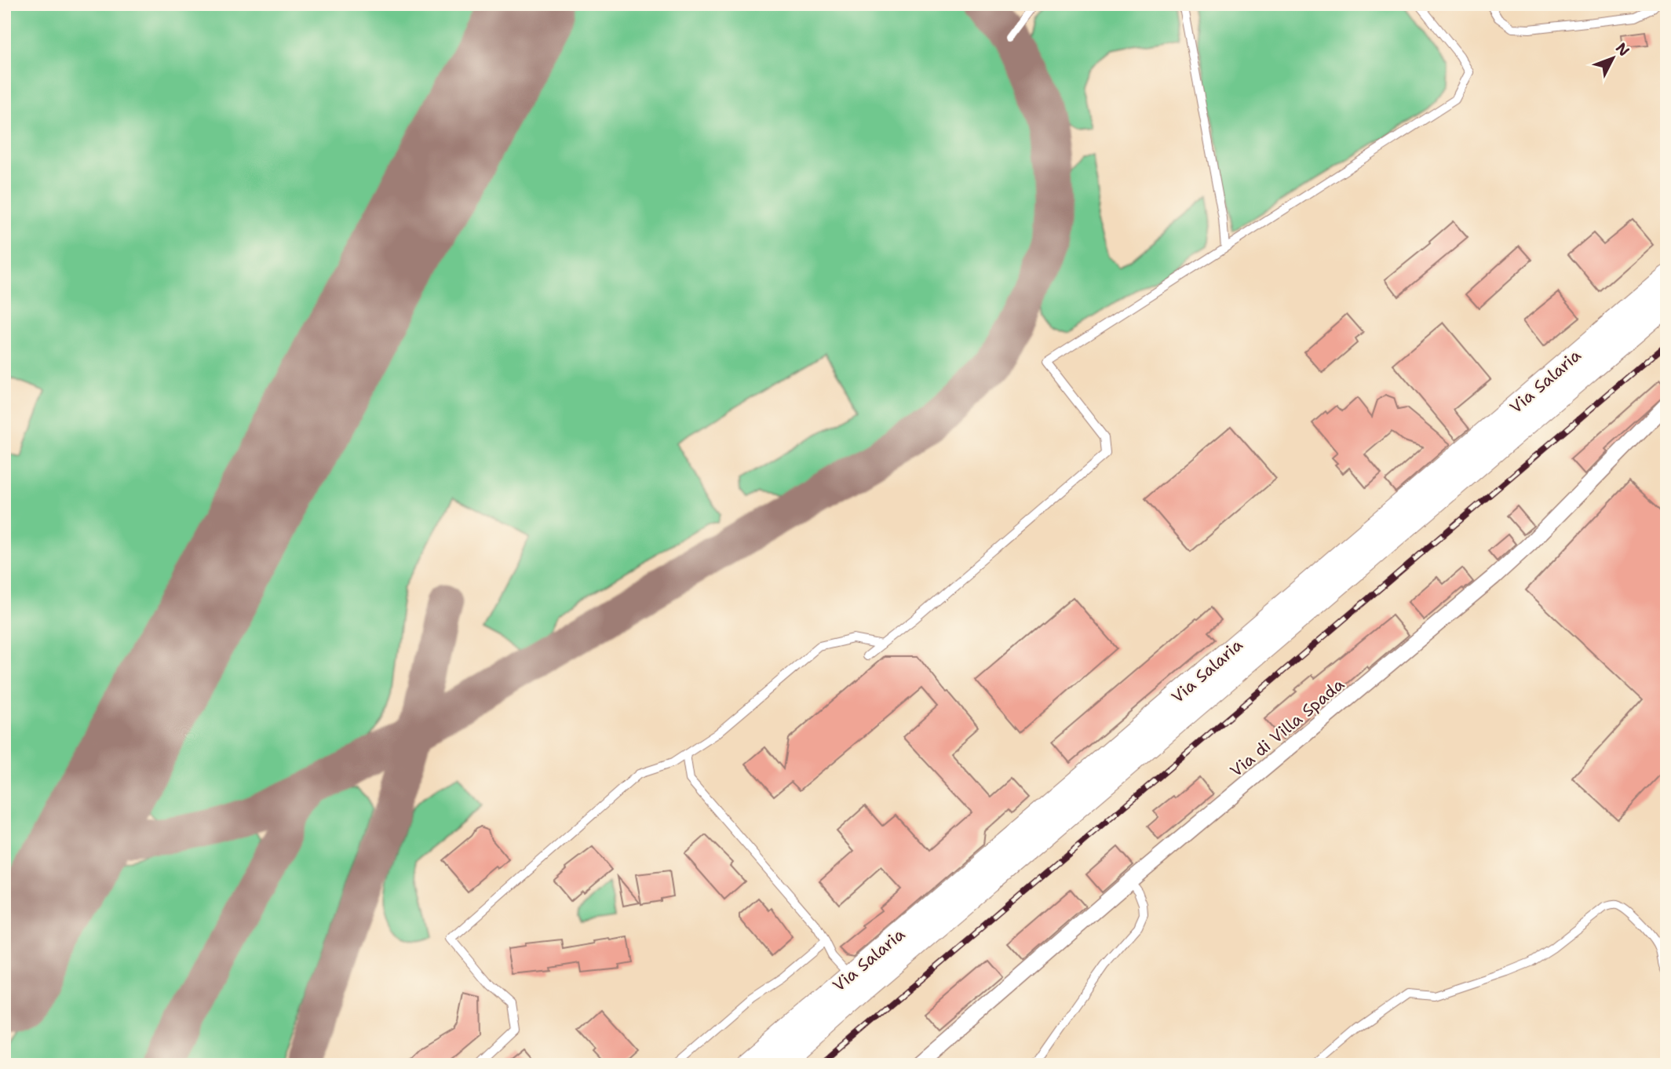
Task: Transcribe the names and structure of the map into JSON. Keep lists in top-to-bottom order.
{
  "streets": {
    "main road": ["Via Salaria"],
    "street": ["Via di Villa Spada"]
  },
  "north": "top right"
}
